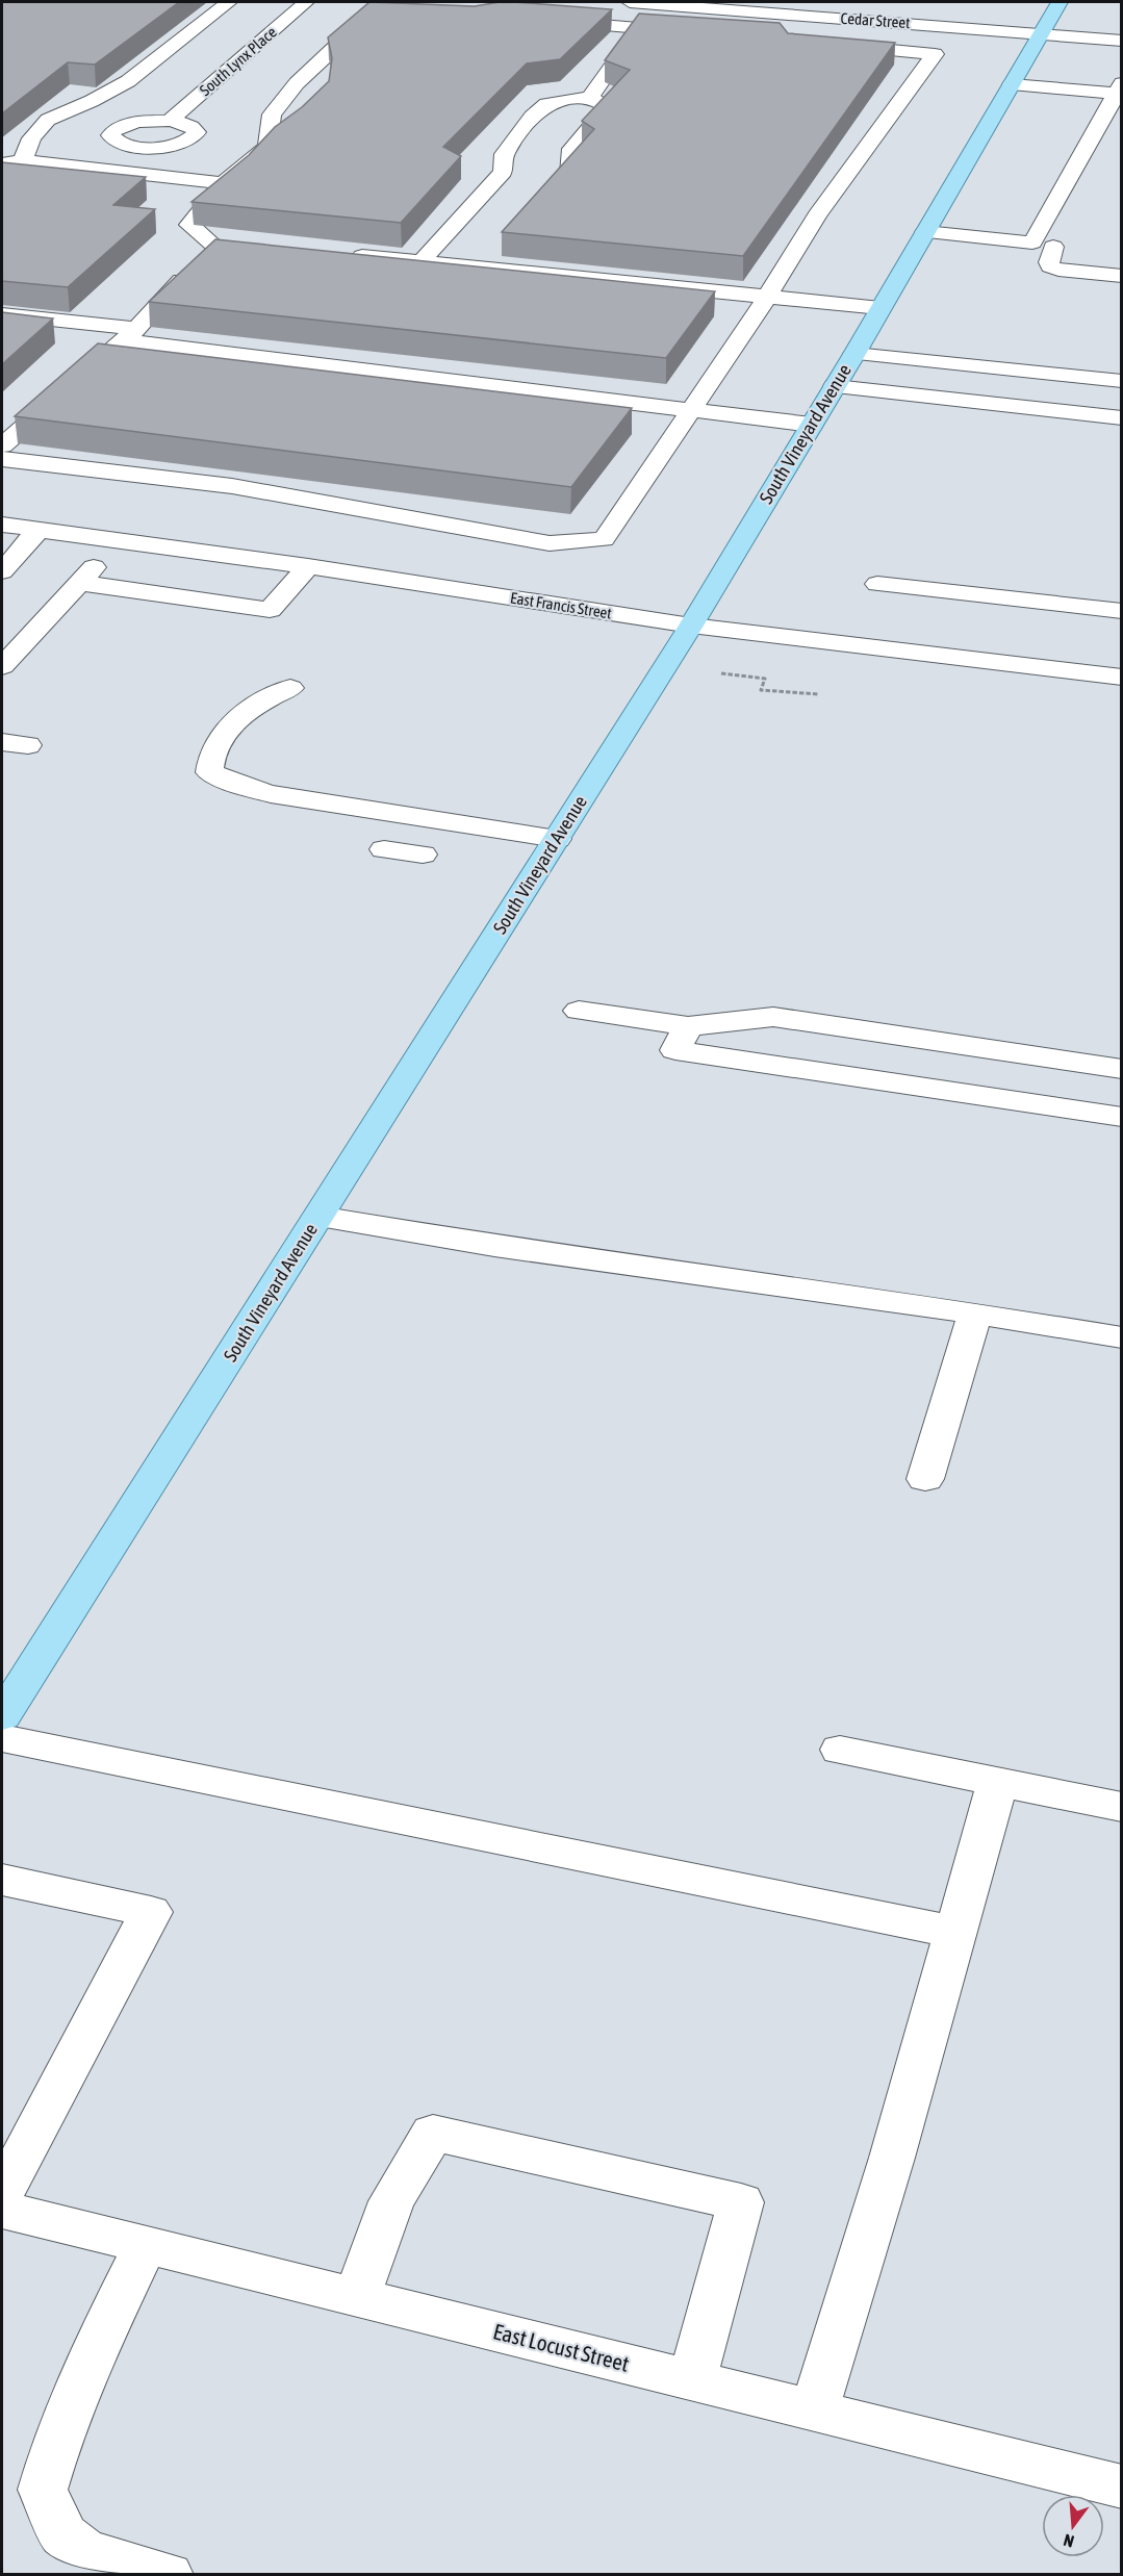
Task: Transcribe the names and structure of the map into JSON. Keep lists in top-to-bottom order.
{
  "streets": {
    "main road": ["South Vineyard Avenue"],
    "street": [
      "Cedar Street",
      "South Lynx Place",
      "East Francis Street",
      "East Locust Street"
    ]
  },
  "crossings": [
    ["Cedar Street", "South Vineyard Avenue"],
    ["South Vineyard Avenue", "East Francis Street"]
  ],
  "north": "bottom"
}
